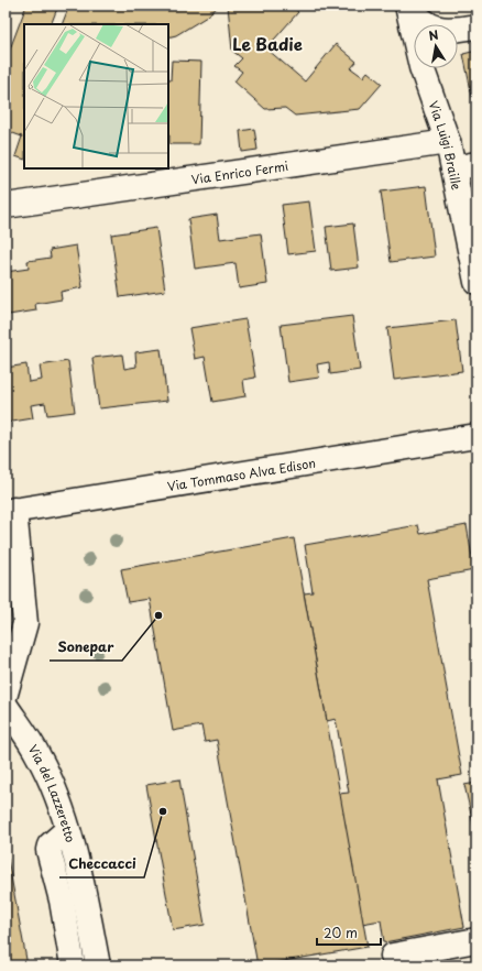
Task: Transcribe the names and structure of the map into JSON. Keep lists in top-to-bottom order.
{
  "streets": {
    "street": [
      "Via Luigi Braille",
      "Via Enrico Fermi",
      "Via Tommaso Alva Edison",
      "Via del Lazzeretto"
    ]
  },
  "crossings": [
    ["Via Luigi Braille", "Via Enrico Fermi"]
  ],
  "districts": ["Le Badie"],
  "places": ["Sonepar", "Checcacci"],
  "scale_bar": "20 m",
  "north": "top"
}
